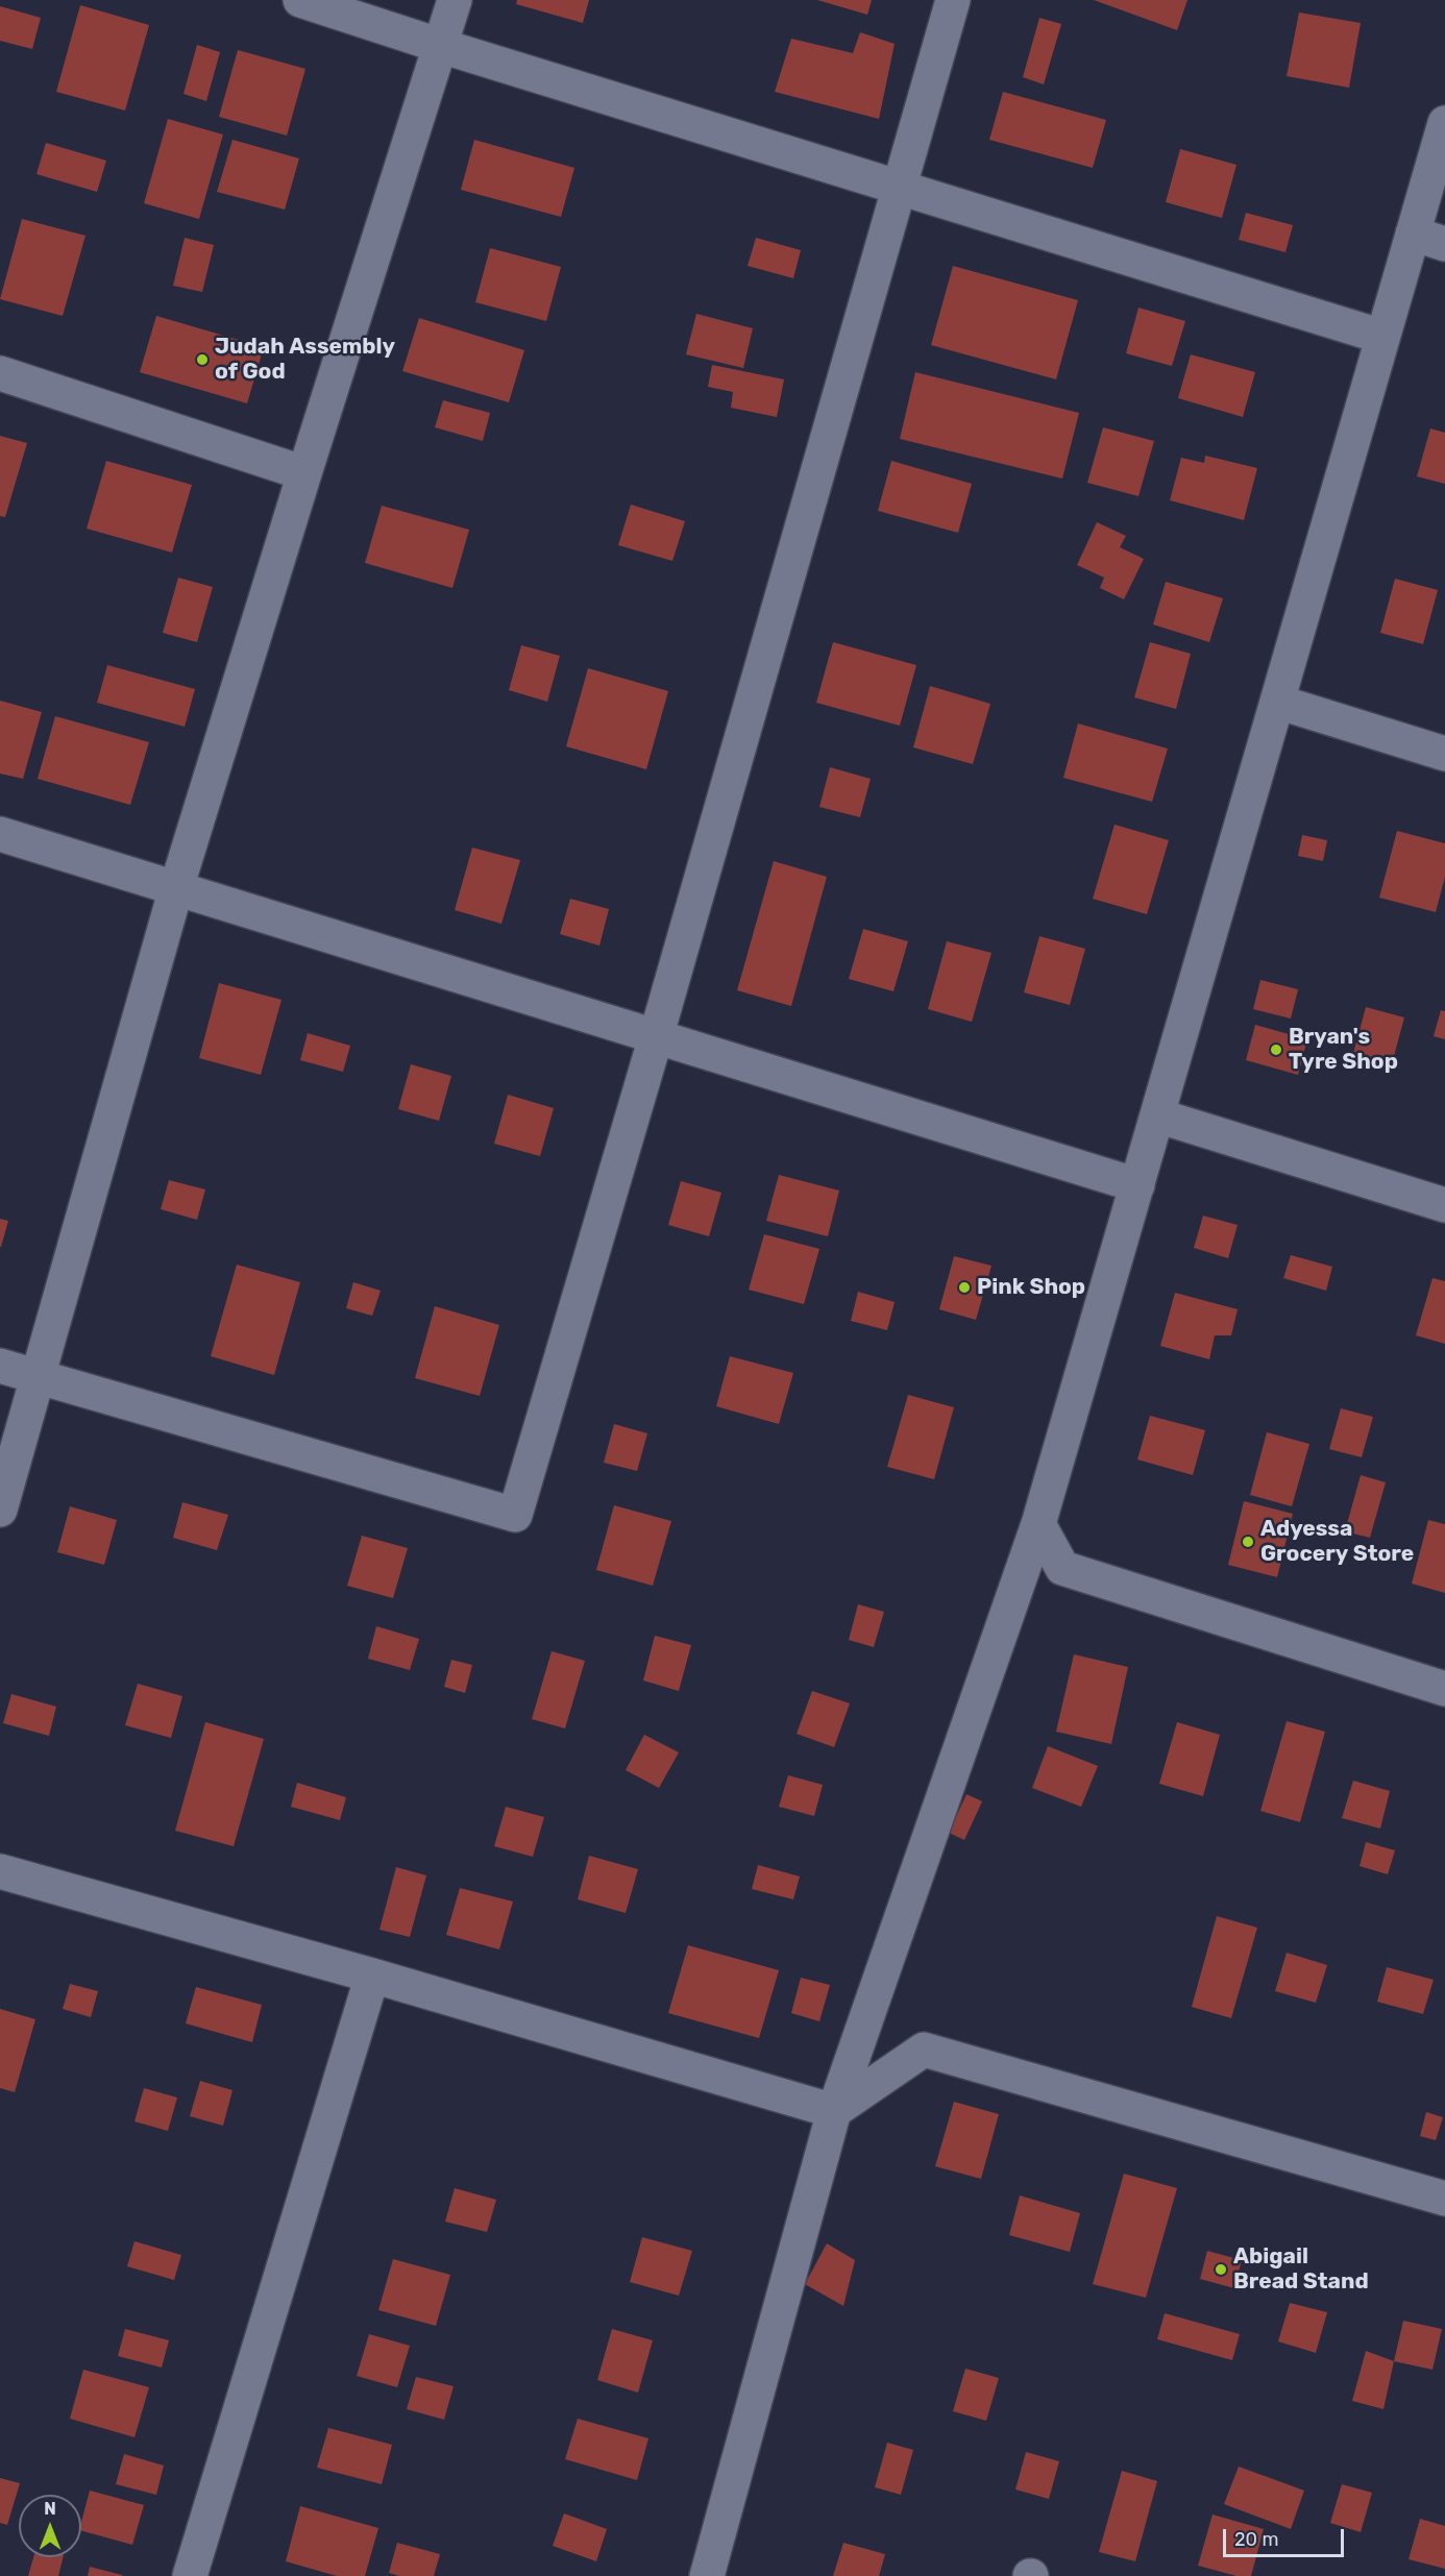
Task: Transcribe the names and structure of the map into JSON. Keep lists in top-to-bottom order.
{
  "places": [
    "Judah Assembly of God",
    "Bryan's Tyre Shop",
    "Pink Shop",
    "Adyessa Grocery Store",
    "Abigail Bread Stand"
  ],
  "scale_bar": "20 m",
  "north": "top"
}
